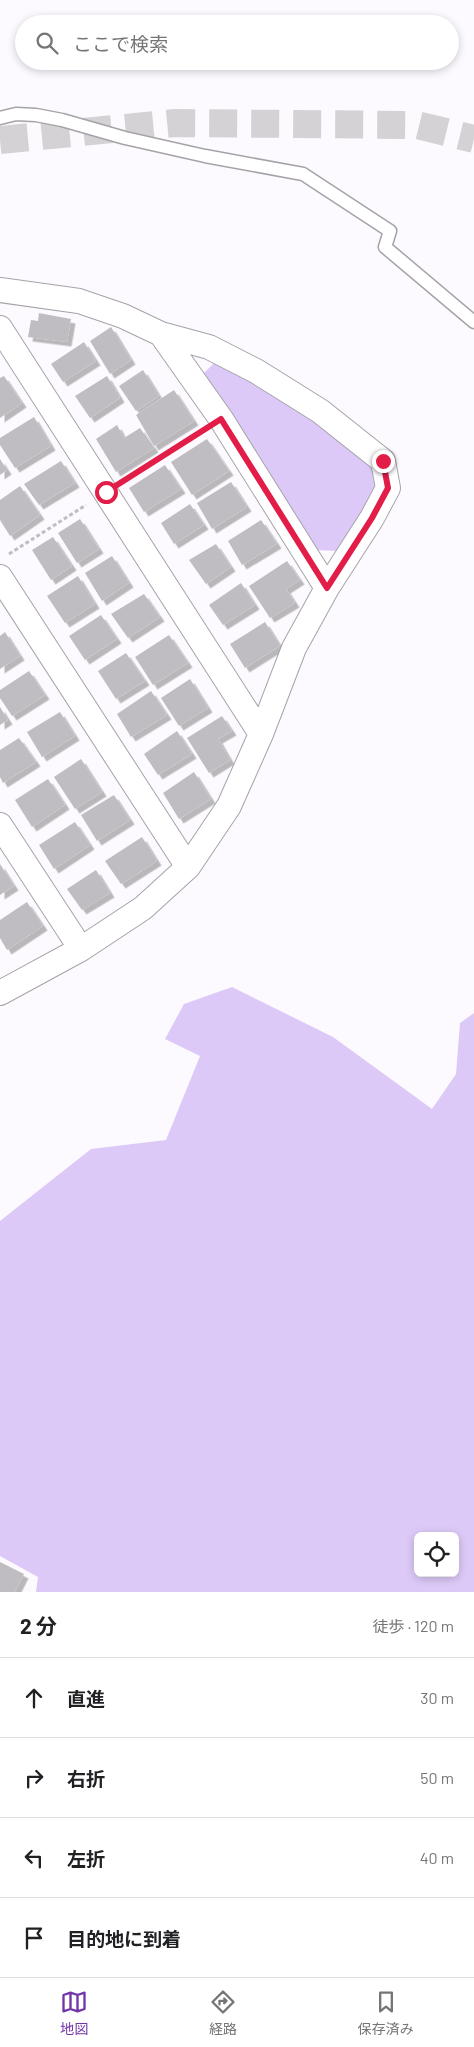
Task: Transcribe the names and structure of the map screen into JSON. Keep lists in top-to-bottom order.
{
  "page": {
    "search": "ここで検索",
    "heading": ["2 分", "徒歩 · 120 m"],
    "list": [
      ["直進", "30 m"],
      ["右折", "50 m"],
      ["左折", "40 m"],
      "目的地に到着"
    ],
    "nav": ["地図", "経路", "保存済み"]
  }
}
